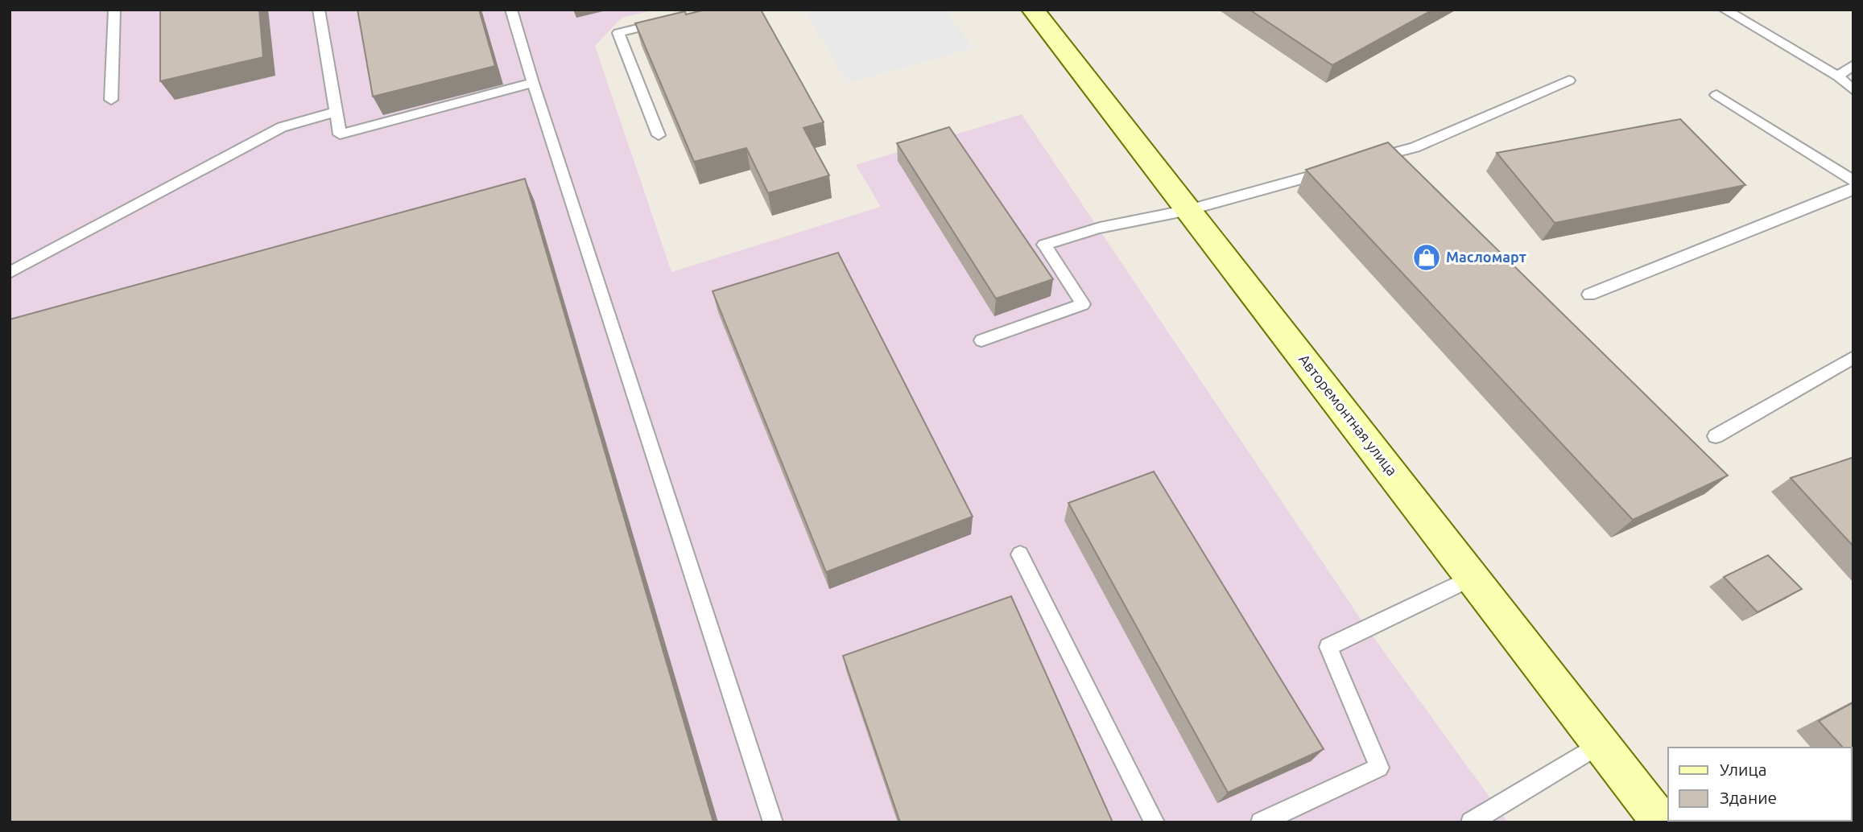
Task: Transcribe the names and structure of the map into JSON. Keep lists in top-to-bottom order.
{
  "streets": {
    "street": ["Авторемонтная улица"]
  },
  "places": {
    "shop": ["Масломарт"]
  },
  "legend": ["Улица", "Здание"]
}
